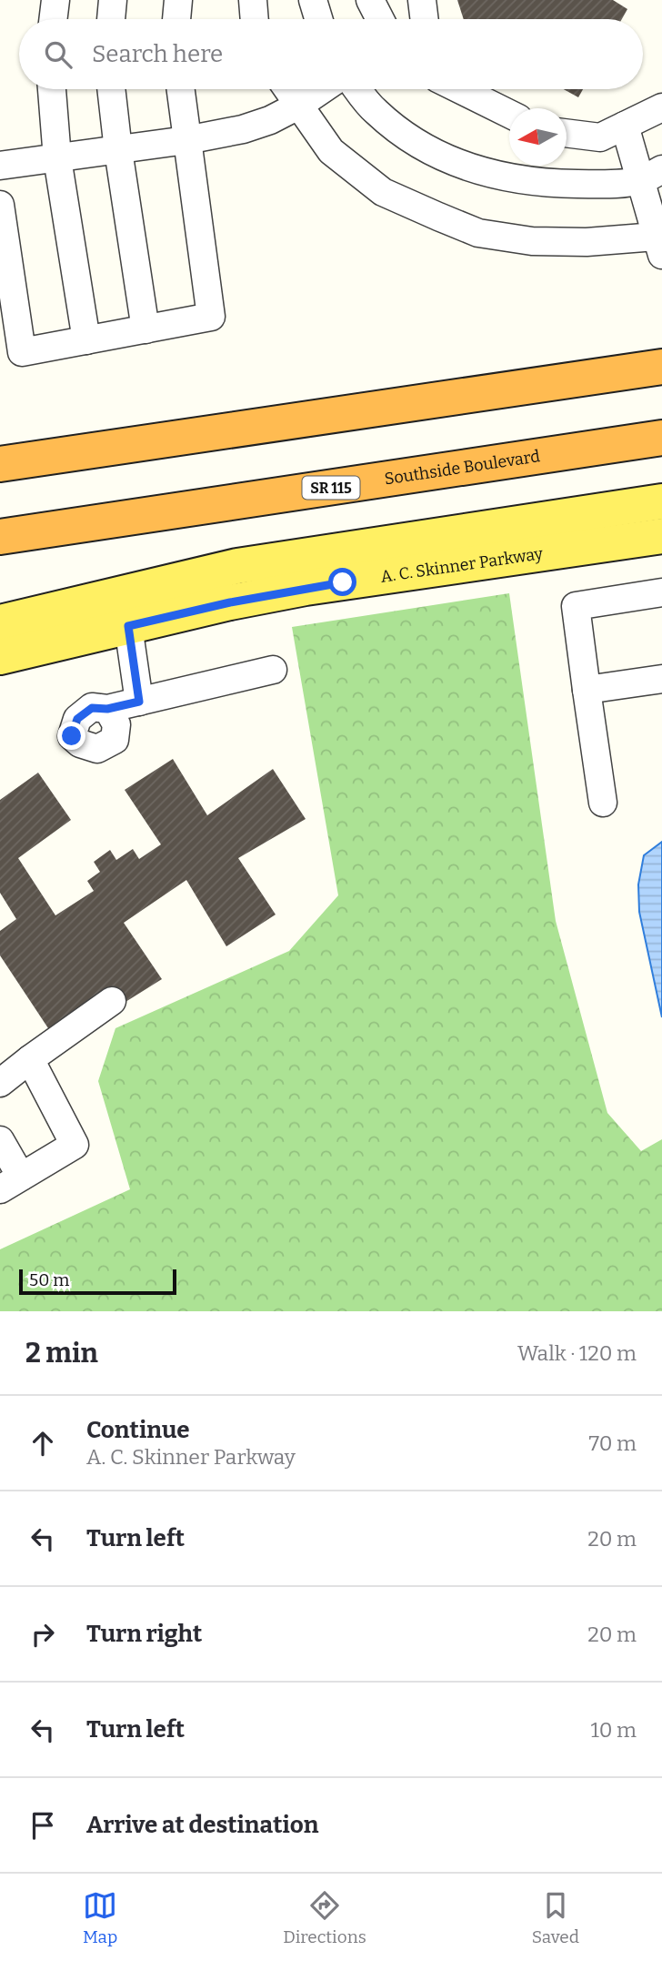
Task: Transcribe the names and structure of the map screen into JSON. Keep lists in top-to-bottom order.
{
  "streets": {
    "highway": ["Southside Boulevard", "SR 115"],
    "main road": ["A. C. Skinner Parkway"]
  },
  "scale_bar": "50 m",
  "north": "left",
  "page": {
    "search": "Search here",
    "scale": "50 m",
    "heading": ["2 min", "Walk · 120 m"],
    "list": [
      ["Continue", "A. C. Skinner Parkway", "70 m"],
      ["Turn left", "20 m"],
      ["Turn right", "20 m"],
      ["Turn left", "10 m"],
      "Arrive at destination"
    ],
    "nav": ["Map", "Directions", "Saved"]
  }
}
